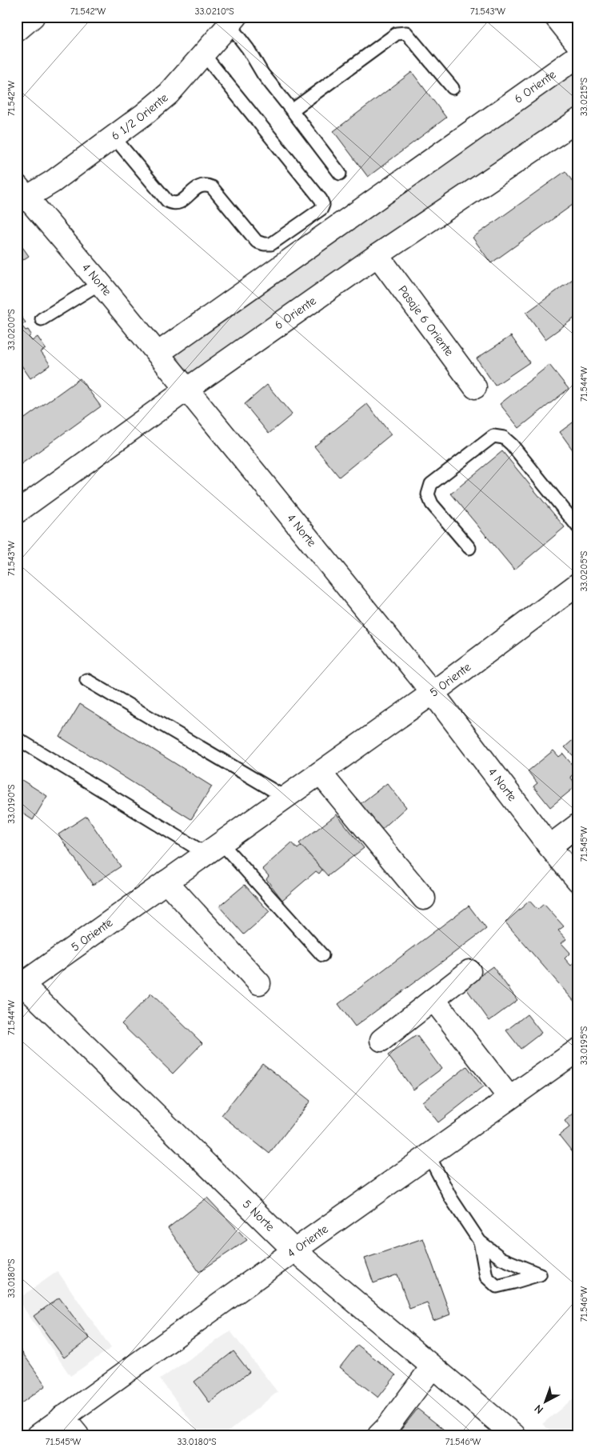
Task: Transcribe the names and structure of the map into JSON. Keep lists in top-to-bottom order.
{
  "streets": {
    "street": [
      "6 Oriente",
      "6 1/2 Oriente",
      "4 Norte",
      "Pasaje 6 Oriente",
      "5 Oriente",
      "5 Norte",
      "4 Oriente"
    ]
  },
  "crossings": [
    ["6 Oriente", "4 Norte"],
    ["6 Oriente", "Pasaje 6 Oriente"],
    ["6 1/2 Oriente", "4 Norte"],
    ["4 Norte", "5 Oriente"],
    ["5 Oriente", "5 Norte"],
    ["5 Norte", "4 Oriente"]
  ],
  "north": "bottom left",
  "coordinates": [
    "71.542°W",
    "33.0210°S",
    "71.543°W",
    "33.0215°S",
    "33.0200°S",
    "71.544°W",
    "33.0205°S",
    "33.0190°S",
    "71.545°W",
    "33.0195°S",
    "33.0180°S",
    "71.546°W"
  ]
}
